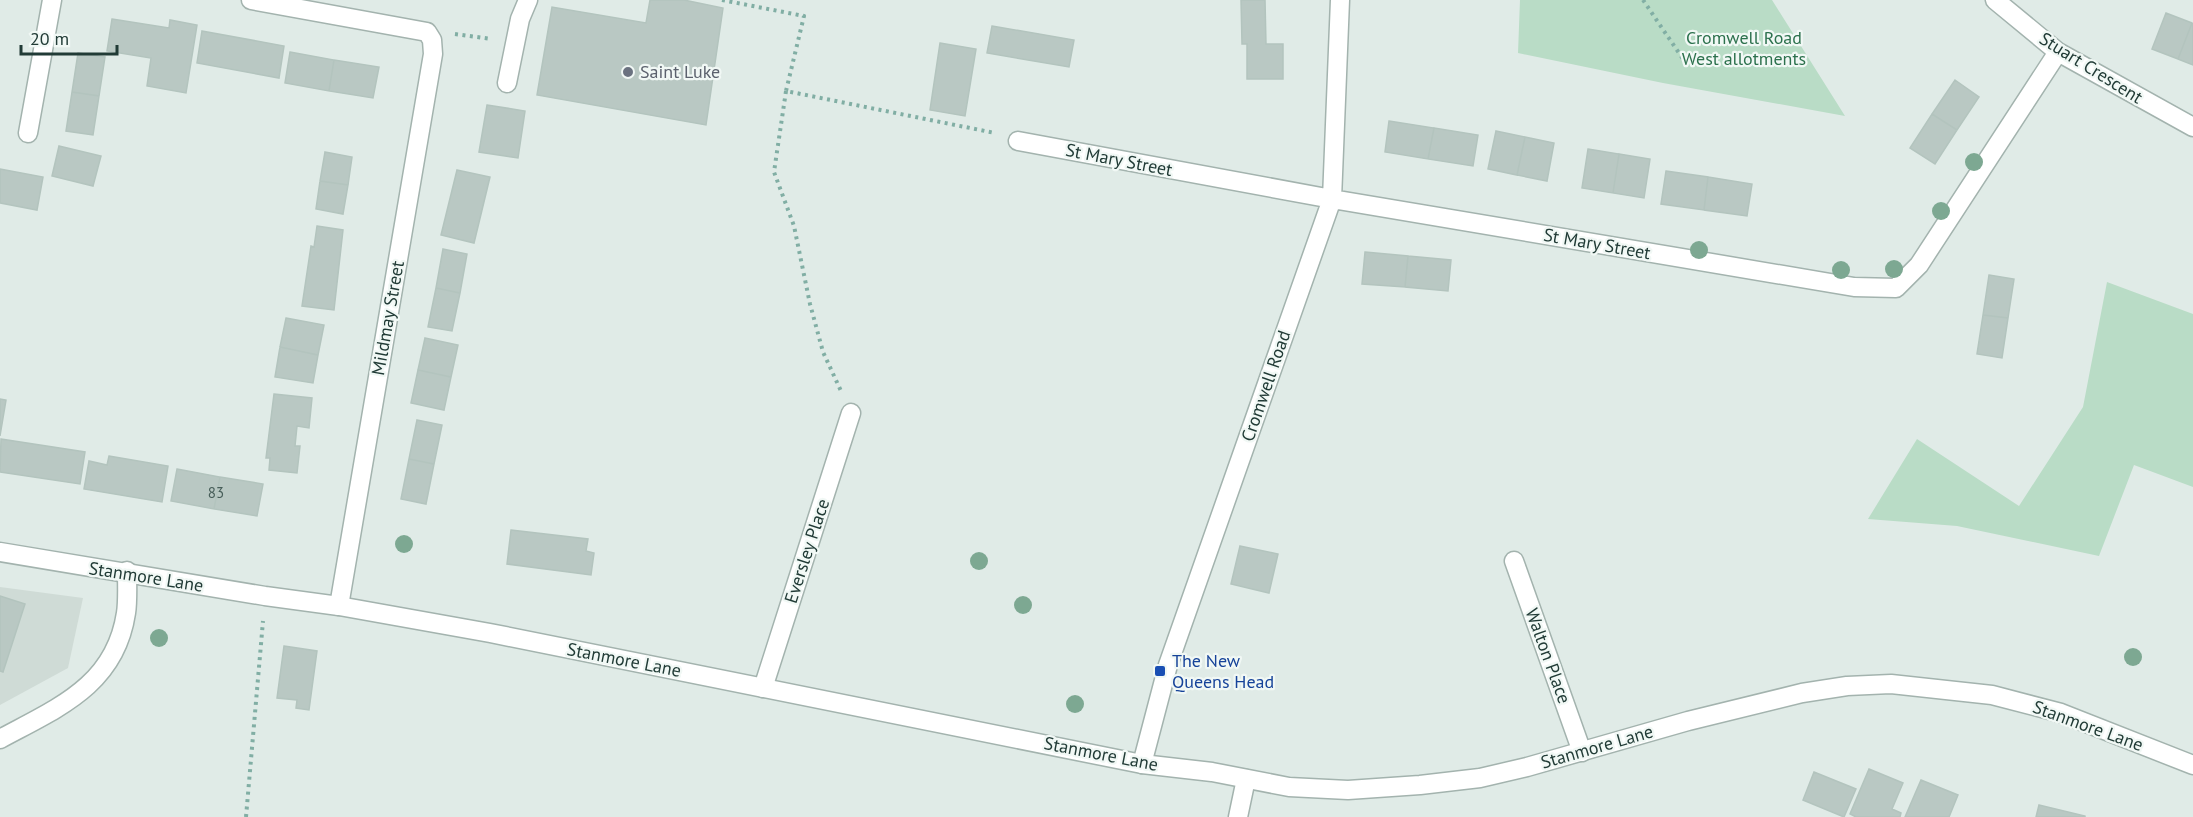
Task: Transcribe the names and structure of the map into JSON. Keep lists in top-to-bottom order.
{
  "streets": {
    "street": [
      "Stuart Crescent",
      "St Mary Street",
      "Mildmay Street",
      "Cromwell Road",
      "Eversley Place",
      "Stanmore Lane",
      "Walton Place"
    ]
  },
  "crossings": [
    ["Stuart Crescent", "St Mary Street"],
    ["St Mary Street", "Cromwell Road"],
    ["Mildmay Street", "Stanmore Lane"],
    ["Cromwell Road", "Stanmore Lane"],
    ["Eversley Place", "Stanmore Lane"],
    ["Stanmore Lane", "Walton Place"]
  ],
  "parks": ["Cromwell Road West allotments"],
  "places": {
    "other": ["Saint Luke"],
    "transit": ["The New Queens Head"]
  },
  "house_numbers": ["83"],
  "scale_bar": "20 m"
}
